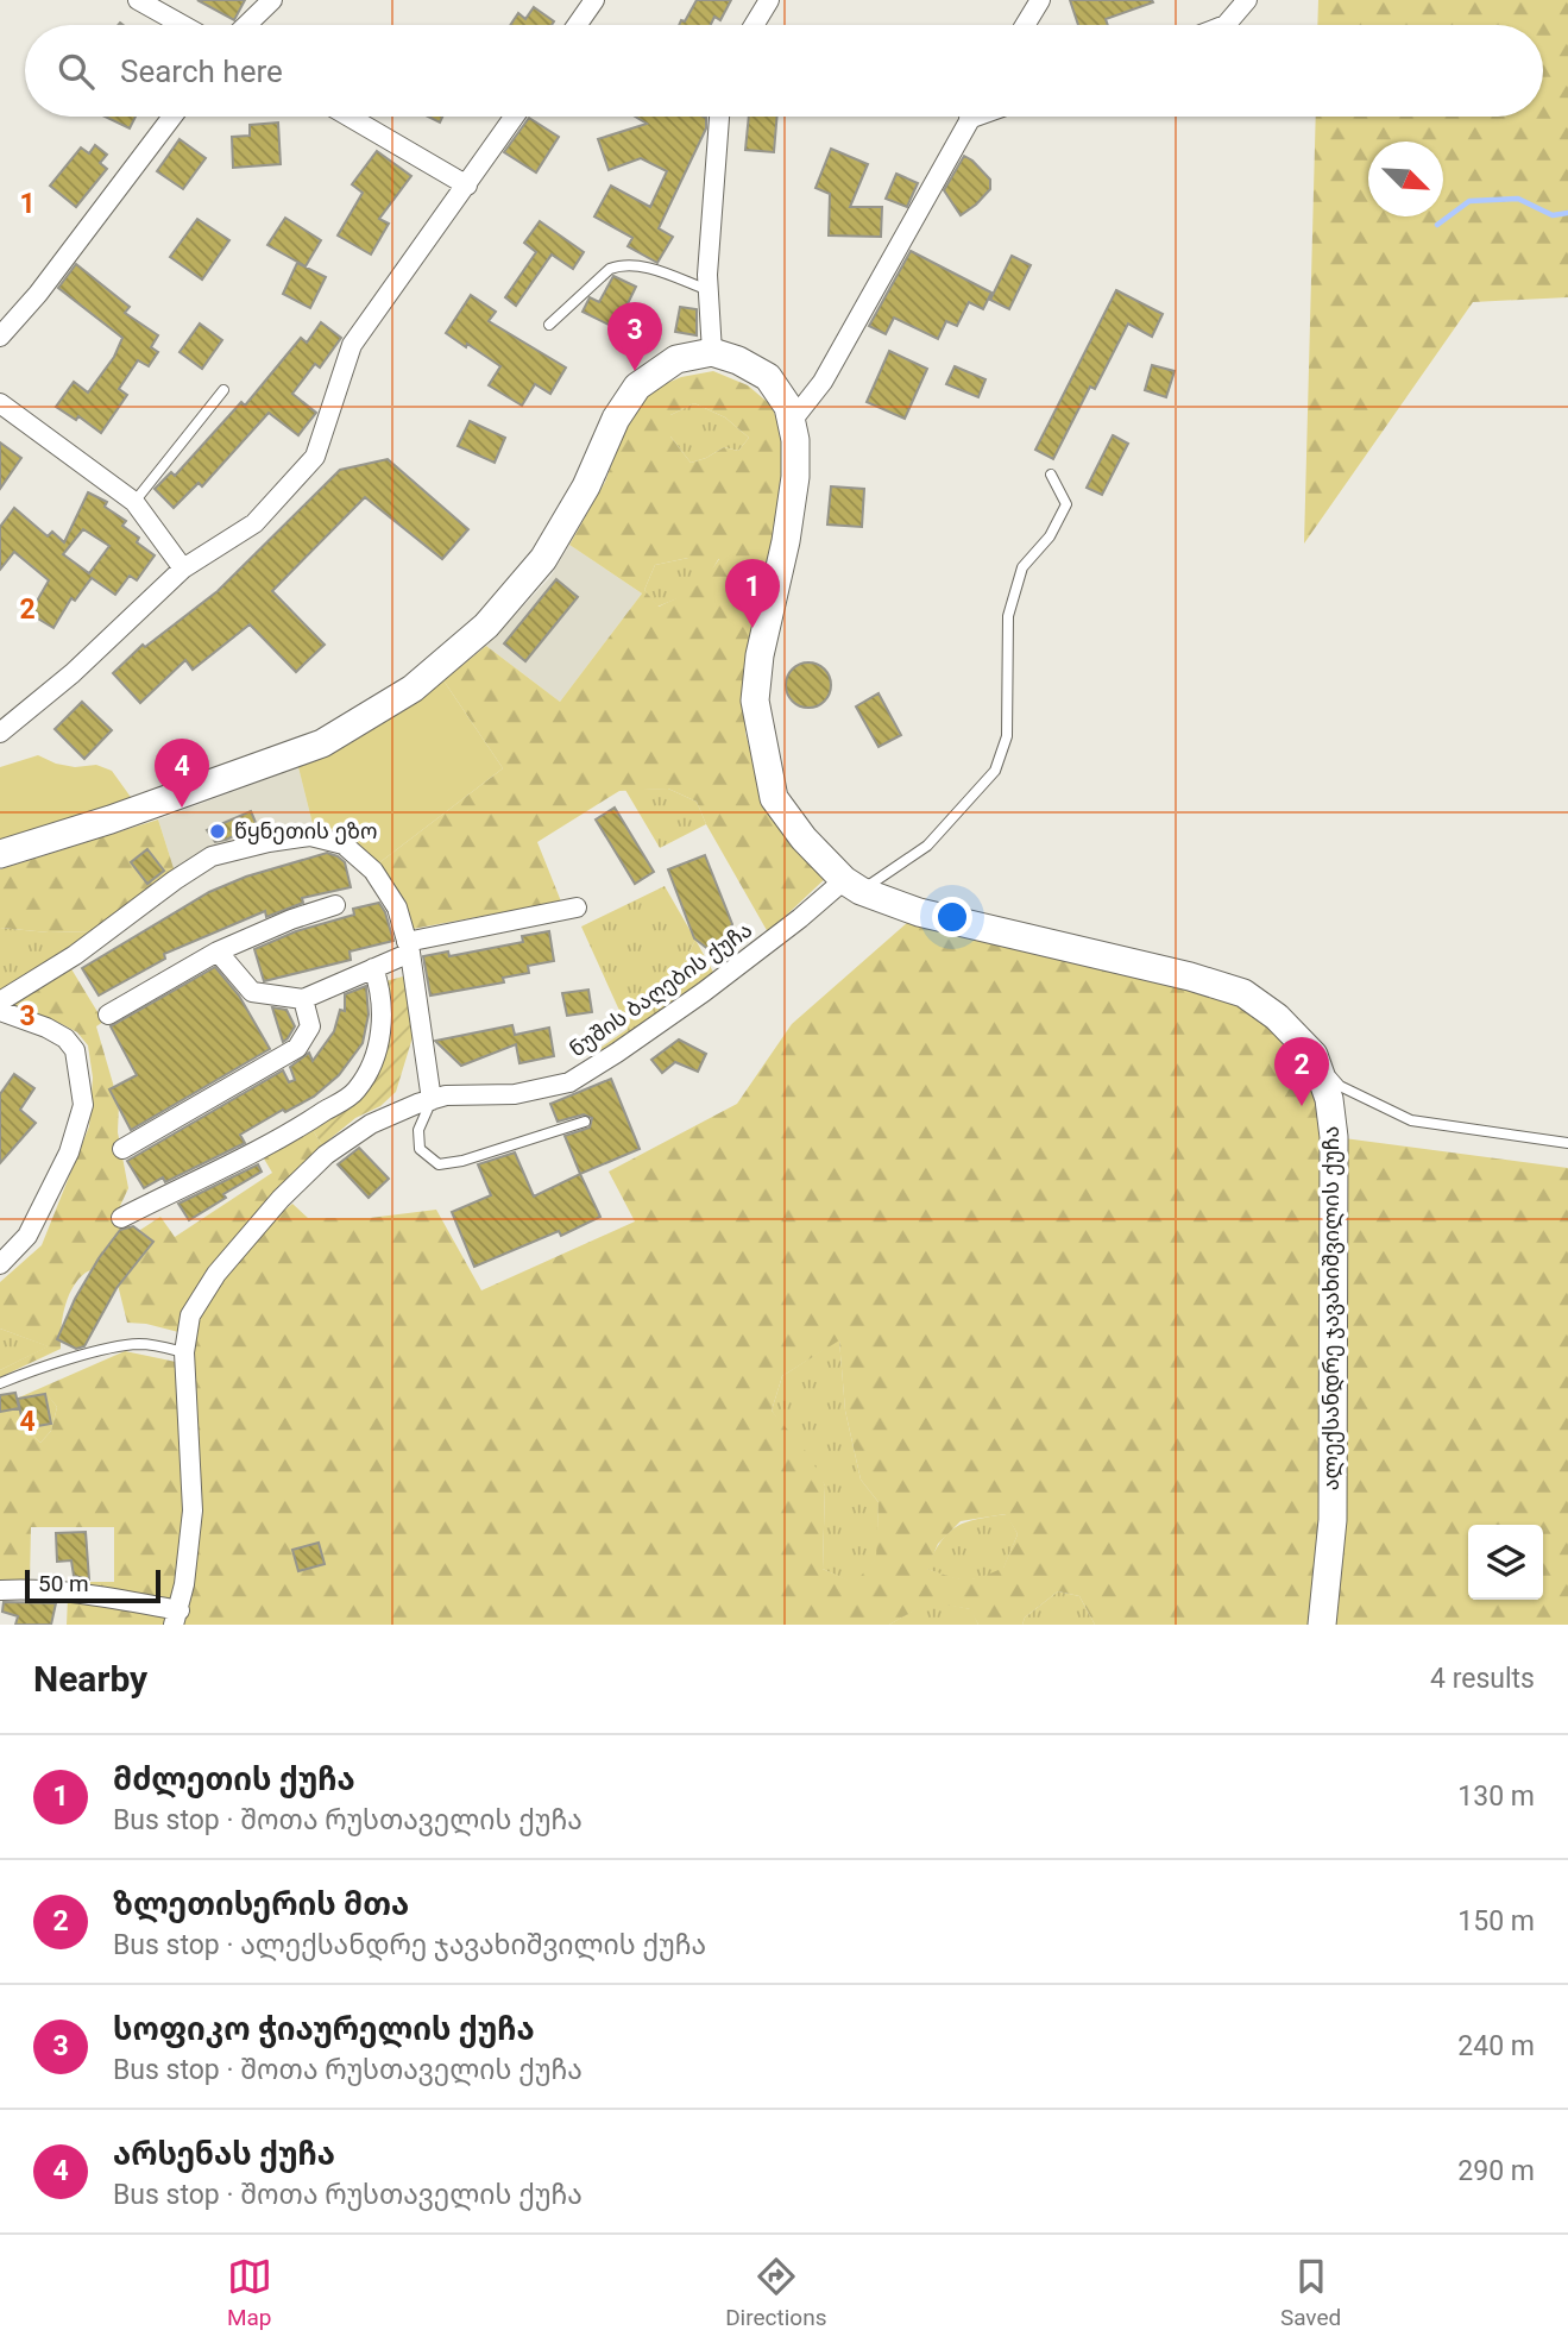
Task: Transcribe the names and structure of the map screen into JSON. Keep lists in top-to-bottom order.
{
  "streets": {
    "main road": ["ალექსანდრე ჯავახიშვილის ქუჩა"],
    "street": ["ნუშის ბაღების ქუჩა"]
  },
  "crossings": [
    ["ნუშის ბაღების ქუჩა", "ალექსანდრე ჯავახიშვილის ქუჩა"]
  ],
  "places": ["წყნეთის ეზო"],
  "scale_bar": "50 m",
  "north": "bottom right",
  "page": {
    "search": "Search here",
    "pins": [
      "3",
      "1",
      "4",
      "2"
    ],
    "scale": "50 m",
    "heading": ["Nearby", "4 results"],
    "list": [
      {
        "mark": "1",
        "name": "მძლეთის ქუჩა",
        "note": "Bus stop · შოთა რუსთაველის ქუჩა",
        "value": "130 m"
      },
      {
        "mark": "2",
        "name": "ზლეთისერის მთა",
        "note": "Bus stop · ალექსანდრე ჯავახიშვილის ქუჩა",
        "value": "150 m"
      },
      {
        "mark": "3",
        "name": "სოფიკო ჭიაურელის ქუჩა",
        "note": "Bus stop · შოთა რუსთაველის ქუჩა",
        "value": "240 m"
      },
      {
        "mark": "4",
        "name": "არსენას ქუჩა",
        "note": "Bus stop · შოთა რუსთაველის ქუჩა",
        "value": "290 m"
      }
    ],
    "nav": ["Map", "Directions", "Saved"]
  },
  "grid": {
    "rows": [
      "1",
      "2",
      "3",
      "4"
    ]
  }
}
